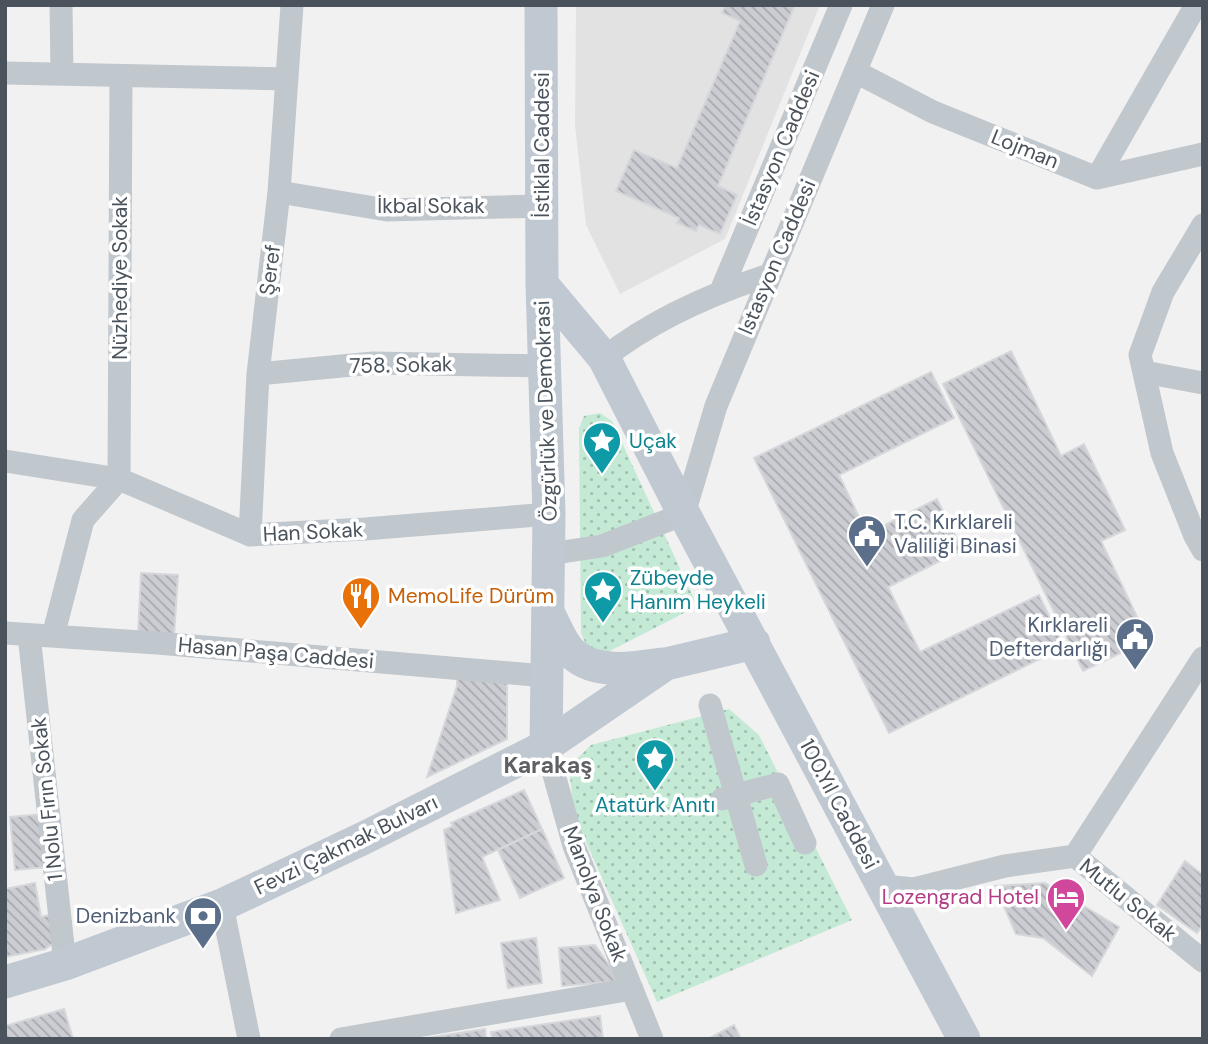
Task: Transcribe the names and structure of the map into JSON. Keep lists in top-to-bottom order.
{
  "streets": {
    "street": [
      "İstiklal Caddesi",
      "İstasyon Caddesi",
      "Lojman",
      "İkbal Sokak",
      "Istasyon Caddesi",
      "Şeref",
      "Nüzhediye Sokak",
      "758. Sokak",
      "Özgürlük ve Demokrasi",
      "Han Sokak",
      "Hasan Paşa Caddesi",
      "1 Nolu Fırın Sokak",
      "100.Yıl Caddesi",
      "Fevzi Çakmak Bulvarı",
      "Manolya Sokak",
      "Mutlu Sokak"
    ]
  },
  "crossings": [
    ["İstiklal Caddesi", "İkbal Sokak"],
    ["İstiklal Caddesi", "Özgürlük ve Demokrasi"],
    ["Lojman", "Istasyon Caddesi"],
    ["İkbal Sokak", "Şeref"],
    ["Istasyon Caddesi", "Özgürlük ve Demokrasi"],
    ["Şeref", "758. Sokak"],
    ["Şeref", "Han Sokak"],
    ["Nüzhediye Sokak", "Han Sokak"],
    ["758. Sokak", "Özgürlük ve Demokrasi"],
    ["Özgürlük ve Demokrasi", "Han Sokak"],
    ["Özgürlük ve Demokrasi", "Hasan Paşa Caddesi"],
    ["Özgürlük ve Demokrasi", "100.Yıl Caddesi"],
    ["Özgürlük ve Demokrasi", "Fevzi Çakmak Bulvarı"],
    ["Özgürlük ve Demokrasi", "Manolya Sokak"],
    ["Hasan Paşa Caddesi", "1 Nolu Fırın Sokak"],
    ["1 Nolu Fırın Sokak", "Fevzi Çakmak Bulvarı"],
    ["100.Yıl Caddesi", "Fevzi Çakmak Bulvarı"],
    ["100.Yıl Caddesi", "Mutlu Sokak"],
    ["Fevzi Çakmak Bulvarı", "Manolya Sokak"]
  ],
  "districts": ["Karakaş"],
  "places": {
    "place": ["Uçak", "Zübeyde Hanım Heykeli", "Atatürk Anıtı"],
    "public building": ["T.C. Kırklareli Valiliği Binasi", "Kırklareli Defterdarlığı"],
    "restaurant": ["MemoLife Dürüm"],
    "hotel": ["Lozengrad Hotel"],
    "bank": ["Denizbank"]
  }
}
